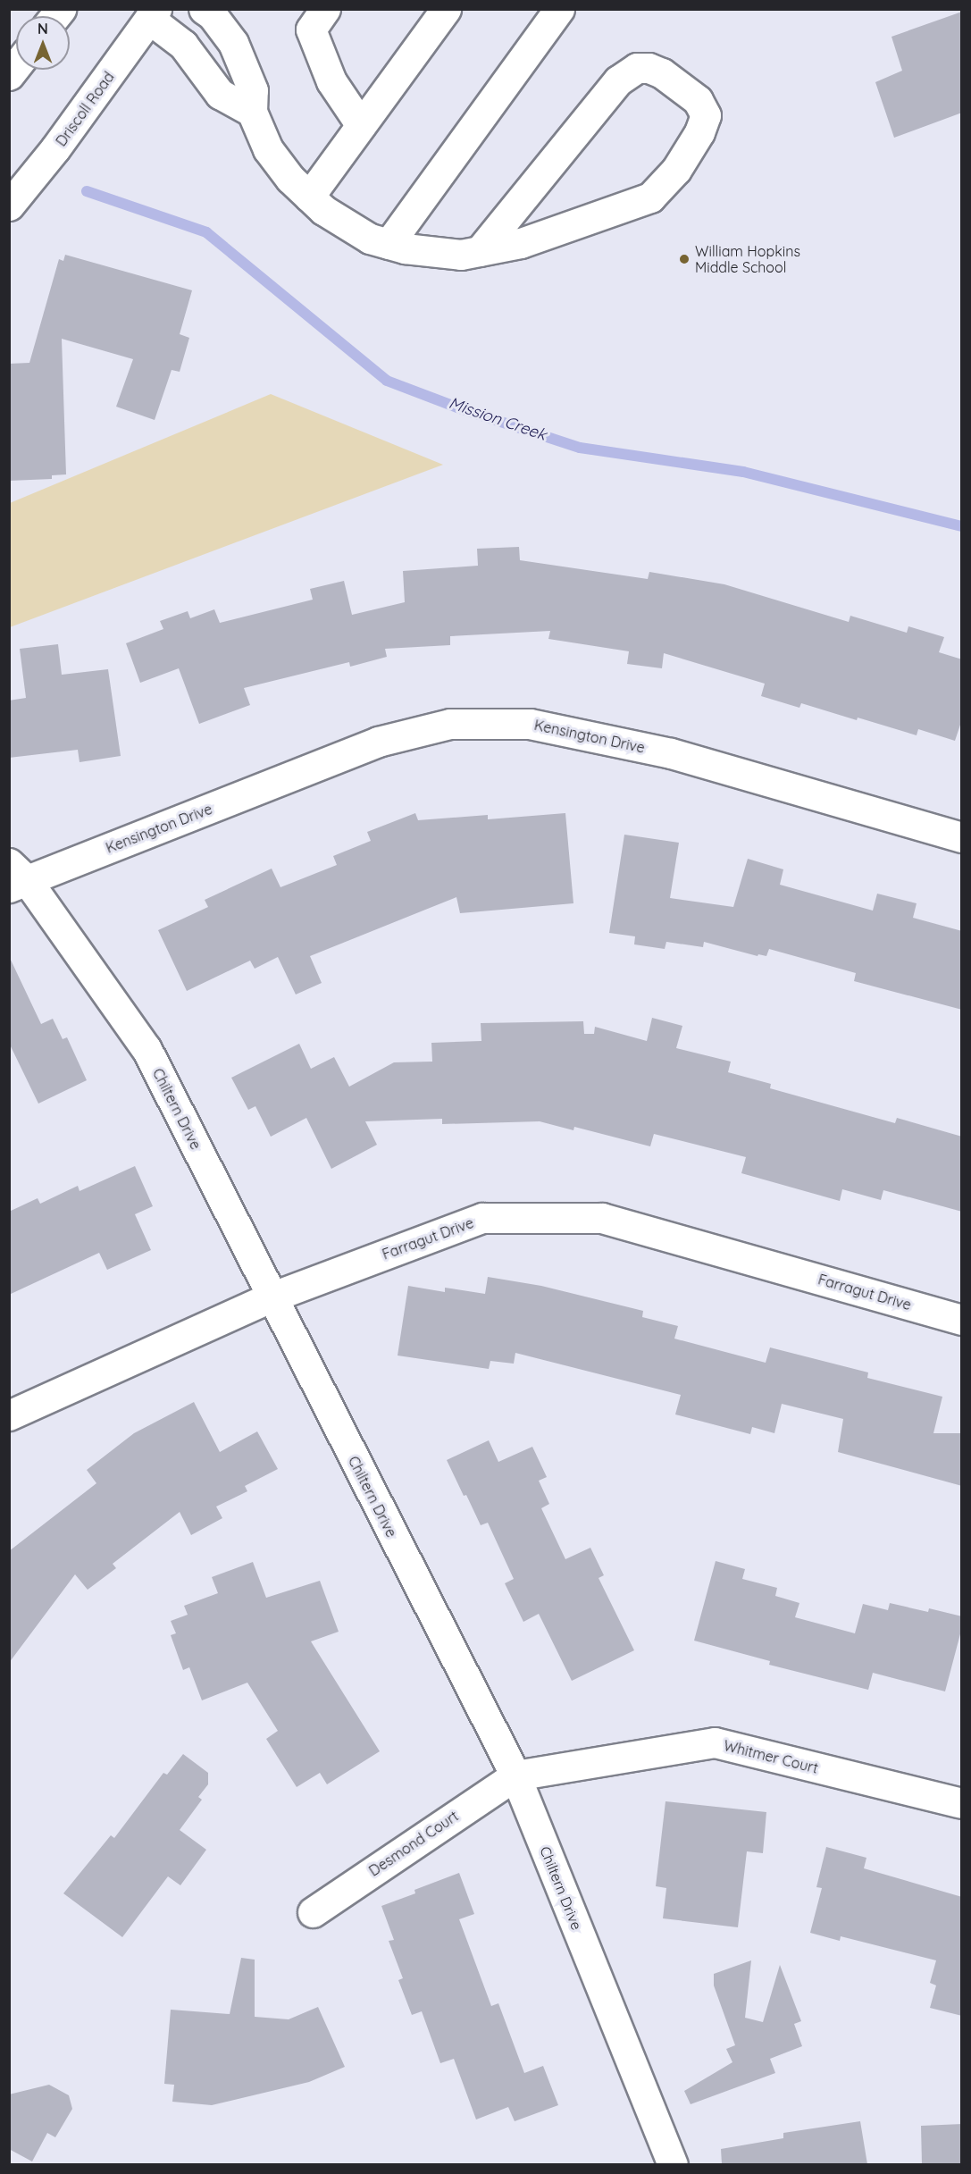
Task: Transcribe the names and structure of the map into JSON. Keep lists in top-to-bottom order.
{
  "streets": {
    "street": [
      "Driscoll Road",
      "Kensington Drive",
      "Chiltern Drive",
      "Farragut Drive",
      "Whitmer Court",
      "Desmond Court"
    ]
  },
  "crossings": [
    ["Kensington Drive", "Chiltern Drive"],
    ["Chiltern Drive", "Farragut Drive"],
    ["Chiltern Drive", "Whitmer Court"],
    ["Chiltern Drive", "Desmond Court"],
    ["Whitmer Court", "Desmond Court"]
  ],
  "water": ["Mission Creek"],
  "places": ["William Hopkins Middle School"],
  "north": "top"
}
